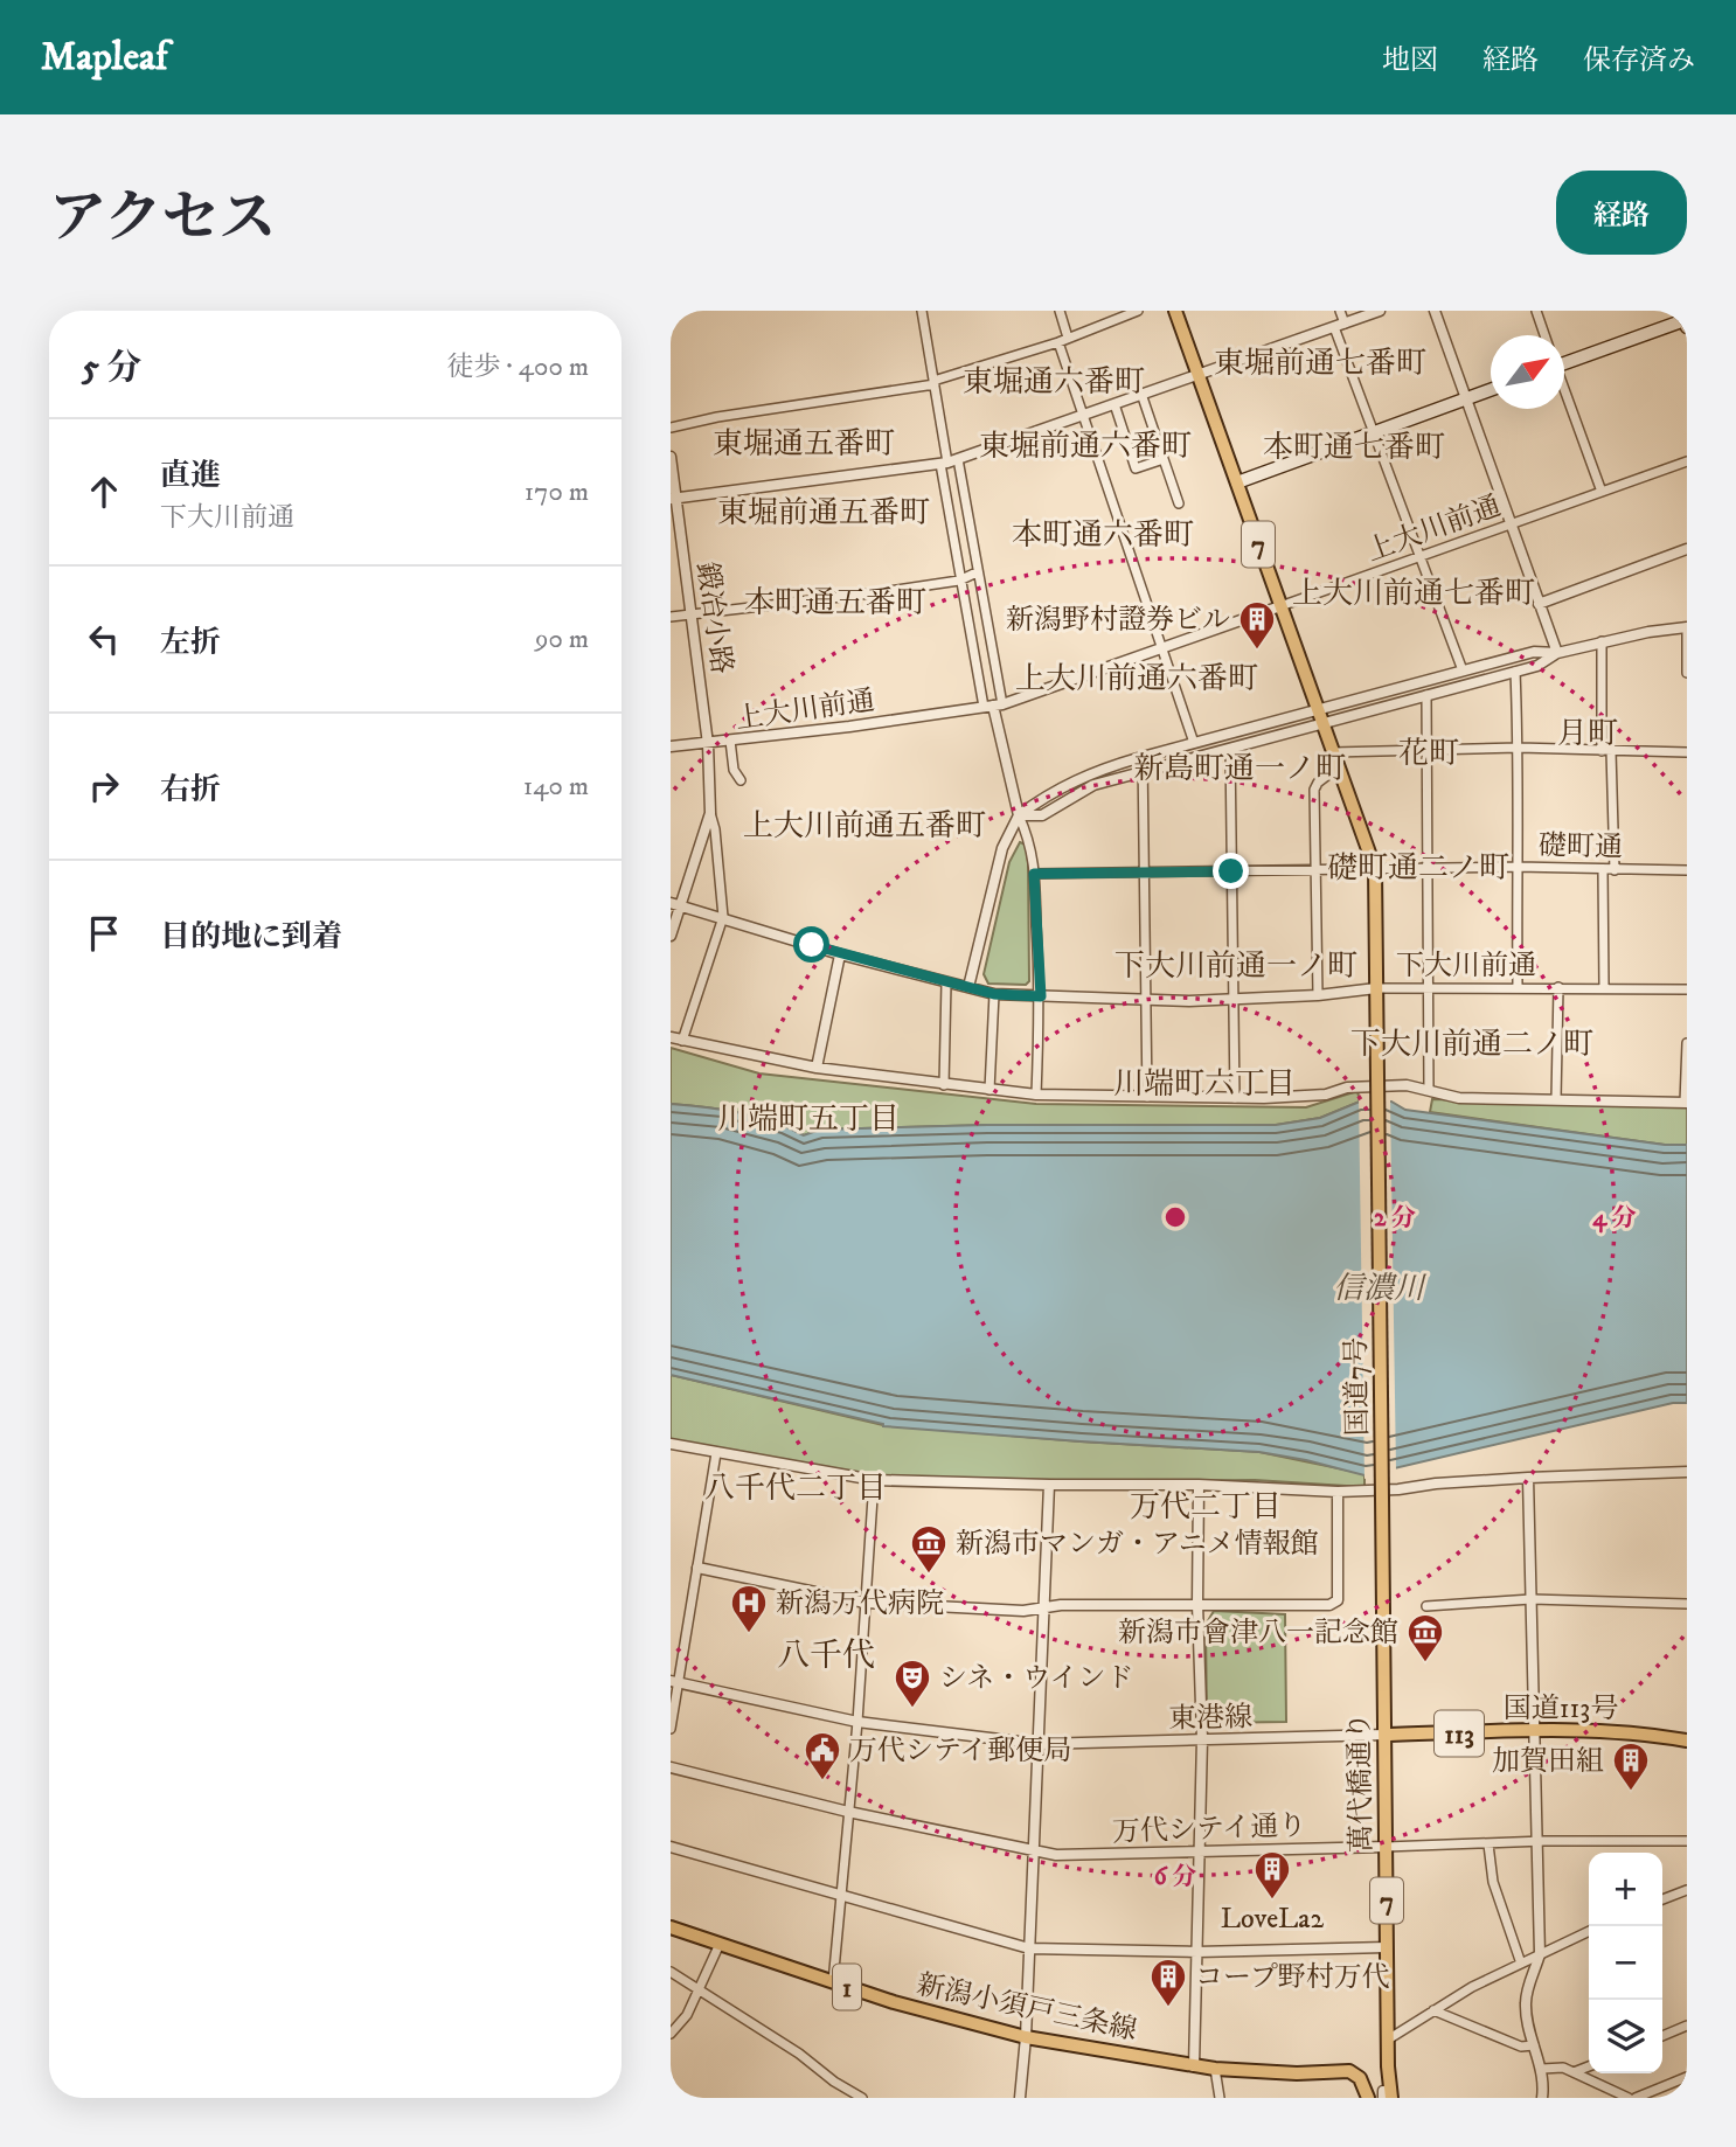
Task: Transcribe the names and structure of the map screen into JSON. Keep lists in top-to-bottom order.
{
  "streets": {
    "main road": [
      "7",
      "国道7号",
      "国道113号",
      "113",
      "萬代橋通り",
      "1",
      "新潟小須戸三条線"
    ],
    "street": [
      "上大川前通",
      "鍛冶小路",
      "礎町通",
      "下大川前通",
      "東港線",
      "万代シテイ通り"
    ]
  },
  "crossings": [
    ["上大川前通", "7"],
    ["上大川前通", "鍛冶小路"],
    ["7", "礎町通"],
    ["7", "下大川前通"],
    ["7", "国道7号"],
    ["鍛冶小路", "下大川前通"],
    ["下大川前通", "国道7号"],
    ["国道7号", "萬代橋通り"],
    ["国道113号", "東港線"],
    ["国道113号", "萬代橋通り"],
    ["東港線", "萬代橋通り"],
    ["萬代橋通り", "万代シテイ通り"]
  ],
  "districts": [
    "東堀前通七番町",
    "東堀通六番町",
    "東堀通五番町",
    "東堀前通六番町",
    "本町通七番町",
    "東堀前通五番町",
    "本町通六番町",
    "上大川前通七番町",
    "本町通五番町",
    "上大川前通六番町",
    "月町",
    "花町",
    "新島町通一ノ町",
    "上大川前通五番町",
    "礎町通二ノ町",
    "下大川前通一ノ町",
    "下大川前通二ノ町",
    "川端町六丁目",
    "川端町五丁目",
    "八千代二丁目",
    "万代二丁目",
    "八千代"
  ],
  "water": ["信濃川"],
  "places": {
    "building": [
      "新潟野村證券ビル",
      "加賀田組",
      "LoveLa2",
      "コープ野村万代"
    ],
    "museum": ["新潟市マンガ・アニメ情報館", "新潟市會津八一記念館"],
    "hospital": ["新潟万代病院"],
    "theatre": ["シネ・ウインド"],
    "public building": ["万代シテイ郵便局"]
  },
  "north": "top right",
  "page": {
    "header": "Mapleaf",
    "nav": ["地図", "経路", "保存済み"],
    "title": "アクセス",
    "buttons": "経路",
    "heading": ["5 分", "徒歩 · 400 m"],
    "list": [
      ["直進", "下大川前通", "170 m"],
      ["左折", "90 m"],
      ["右折", "140 m"],
      "目的地に到着"
    ],
    "map_buttons": ["+", "−"]
  },
  "rings": ["2 分", "4 分", "6 分"]
}
